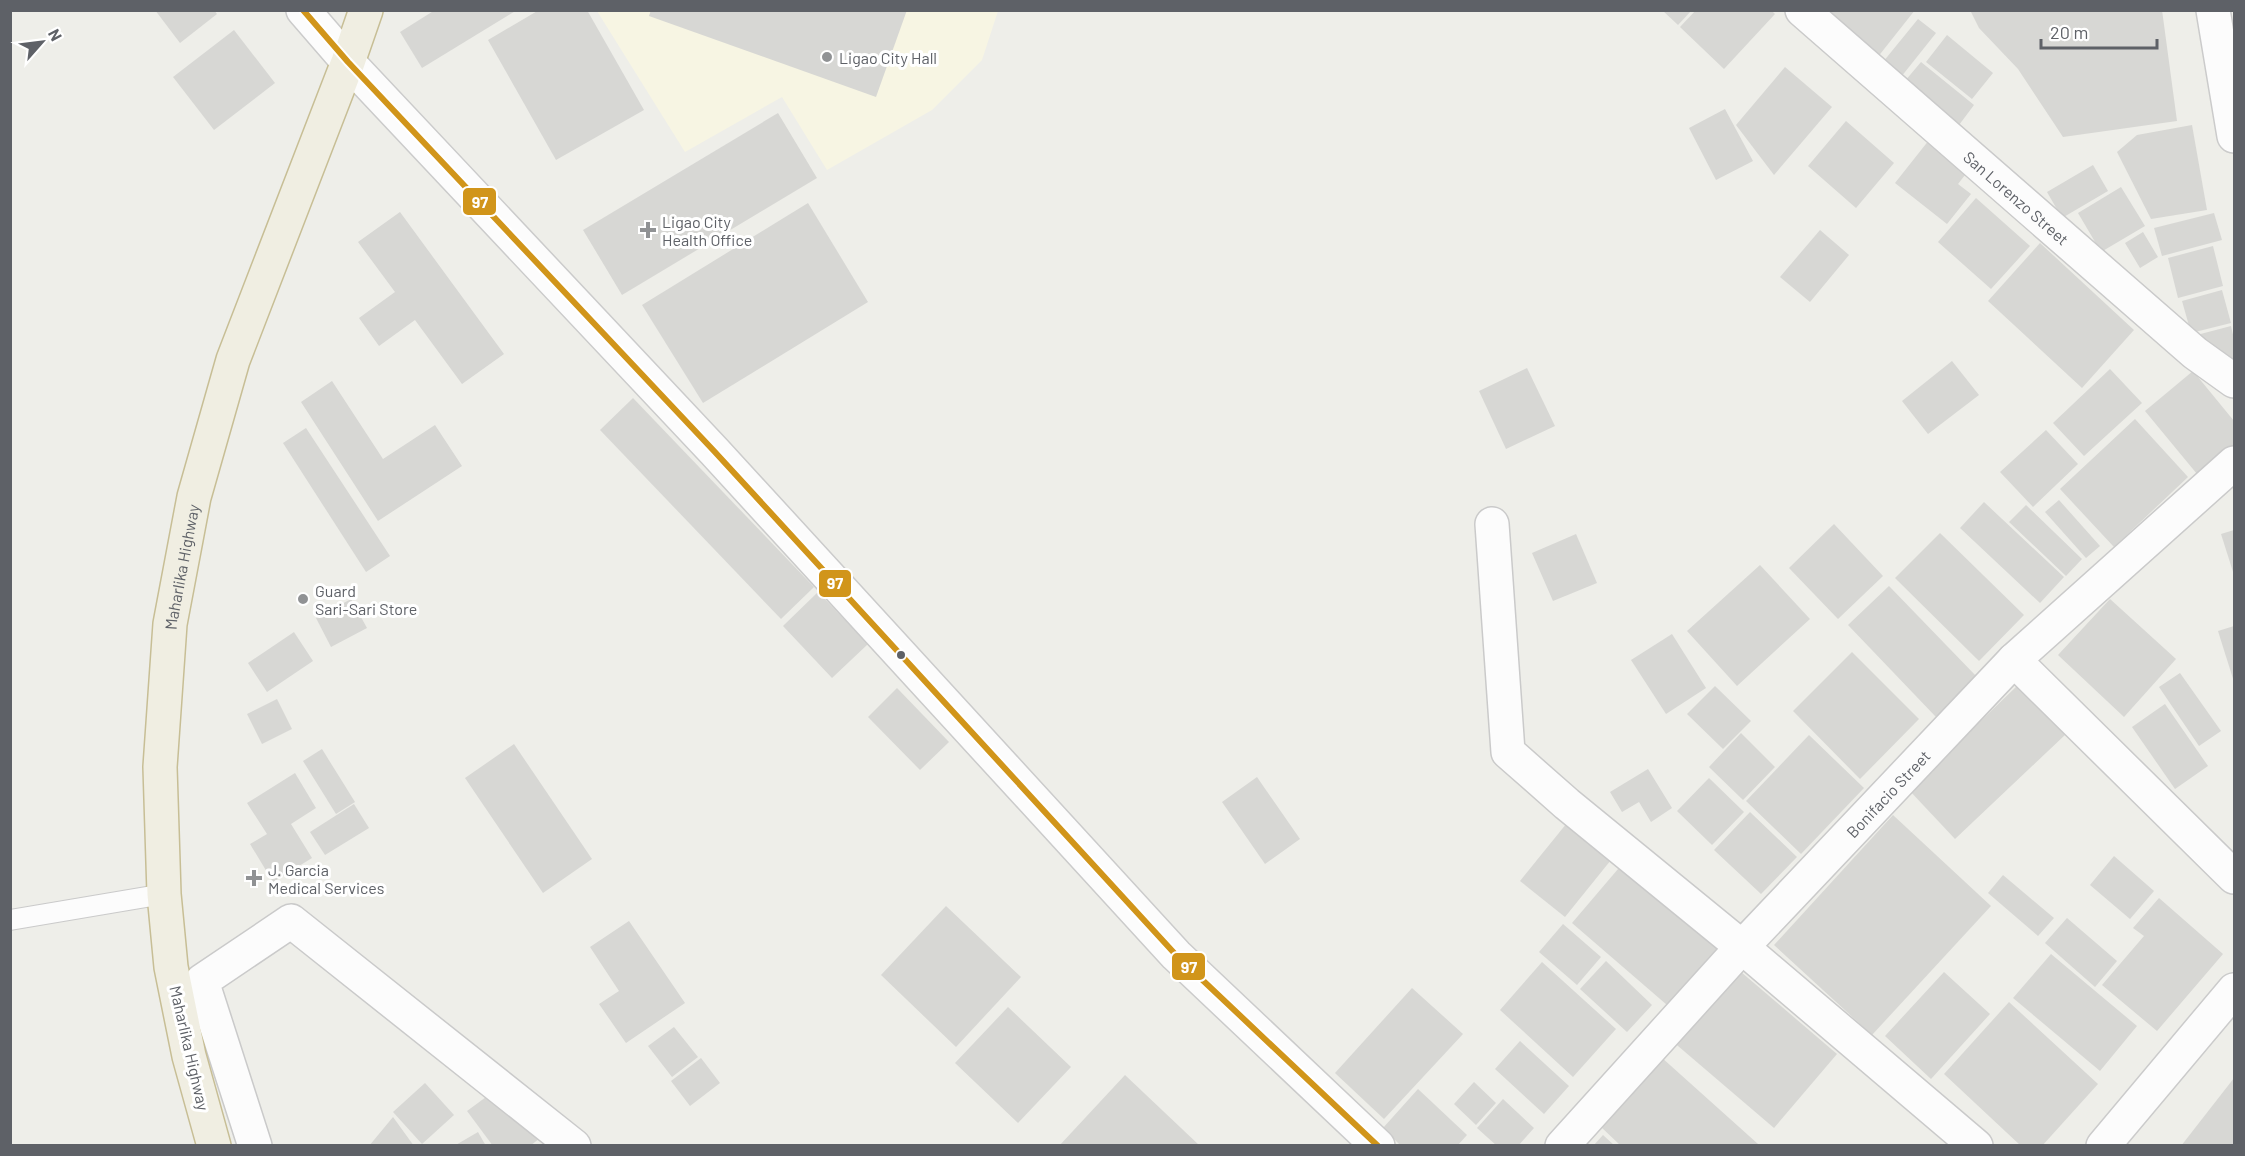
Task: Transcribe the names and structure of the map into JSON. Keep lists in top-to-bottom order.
{
  "streets": {
    "highway": ["Maharlika Highway"],
    "street": ["San Lorenzo Street", "Bonifacio Street"]
  },
  "places": {
    "other": ["Ligao City Hall", "Guard Sari-Sari Store"],
    "health": ["Ligao City Health Office", "J. Garcia Medical Services"]
  },
  "lines": ["transit line 97"],
  "scale_bar": "20 m",
  "north": "top right"
}
